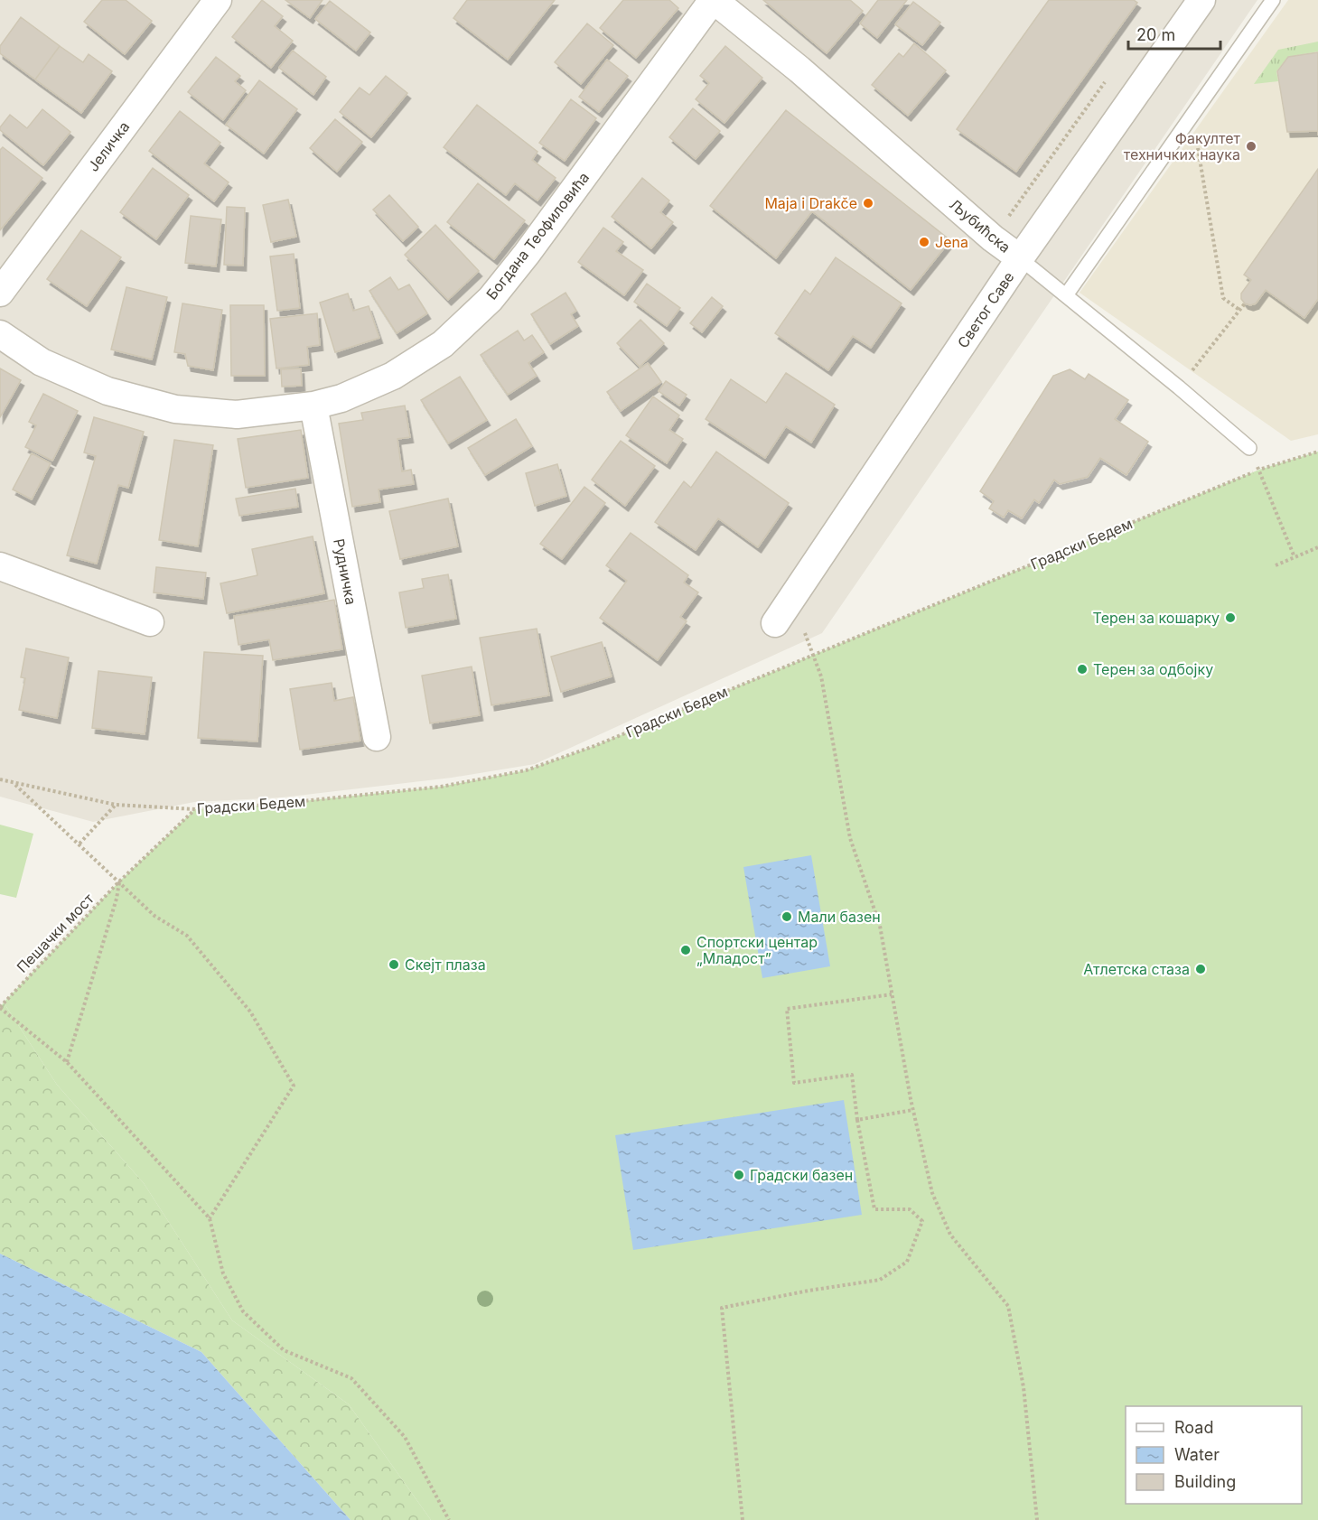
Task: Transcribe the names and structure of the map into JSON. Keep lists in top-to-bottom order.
{
  "streets": {
    "street": [
      "Јеличка",
      "Љубићска",
      "Богдана Теофиловића",
      "Светог Саве",
      "Рудничка"
    ],
    "path": ["Градски Бедем", "Пешачки мост"]
  },
  "crossings": [
    ["Љубићска", "Богдана Теофиловића"],
    ["Љубићска", "Светог Саве"],
    ["Богдана Теофиловића", "Рудничка"],
    ["Градски Бедем", "Пешачки мост"]
  ],
  "places": [
    "Факултет техничких наука",
    "Maja i Drakče",
    "Jena",
    "Терен за кошарку",
    "Терен за одбојку",
    "Мали базен",
    "Спортски центар „Младост”",
    "Скејт плаза",
    "Атлетска стаза",
    "Градски базен"
  ],
  "legend": ["Road", "Water", "Building"],
  "scale_bar": "20 m"
}
